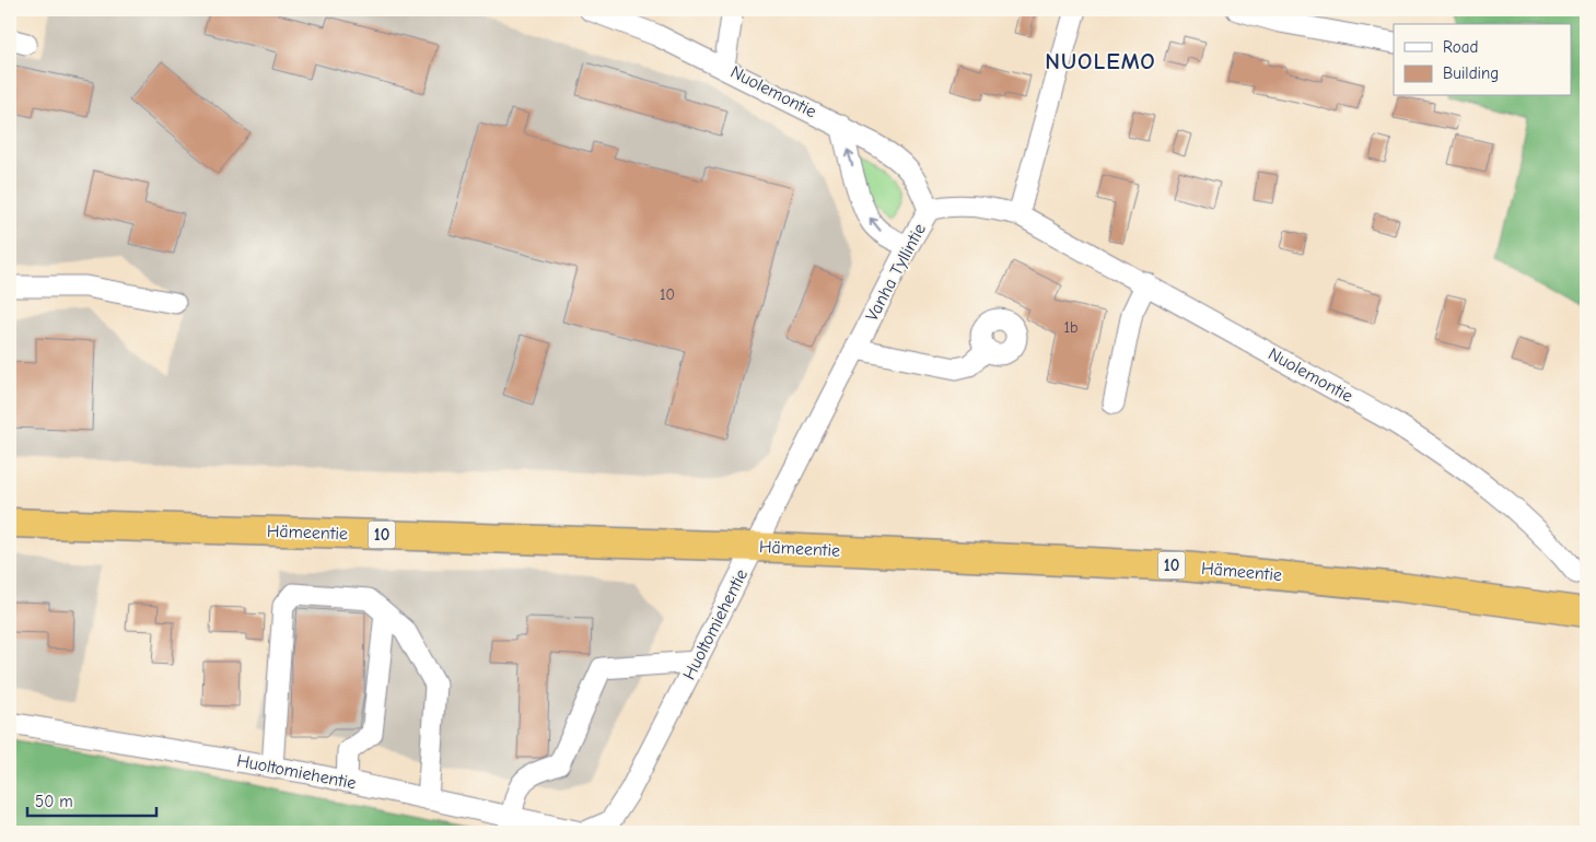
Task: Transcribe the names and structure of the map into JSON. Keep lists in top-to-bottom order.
{
  "streets": {
    "highway": ["Hämeentie", "10"],
    "street": ["Nuolemontie", "Vanha Tyllintie", "Huoltomiehentie"]
  },
  "crossings": [
    ["Nuolemontie", "Vanha Tyllintie"],
    ["Vanha Tyllintie", "Hämeentie"],
    ["Vanha Tyllintie", "Huoltomiehentie"],
    ["Hämeentie", "Huoltomiehentie"]
  ],
  "districts": ["NUOLEMO"],
  "house_numbers": ["10", "1b"],
  "legend": ["Road", "Building"],
  "scale_bar": "50 m"
}
